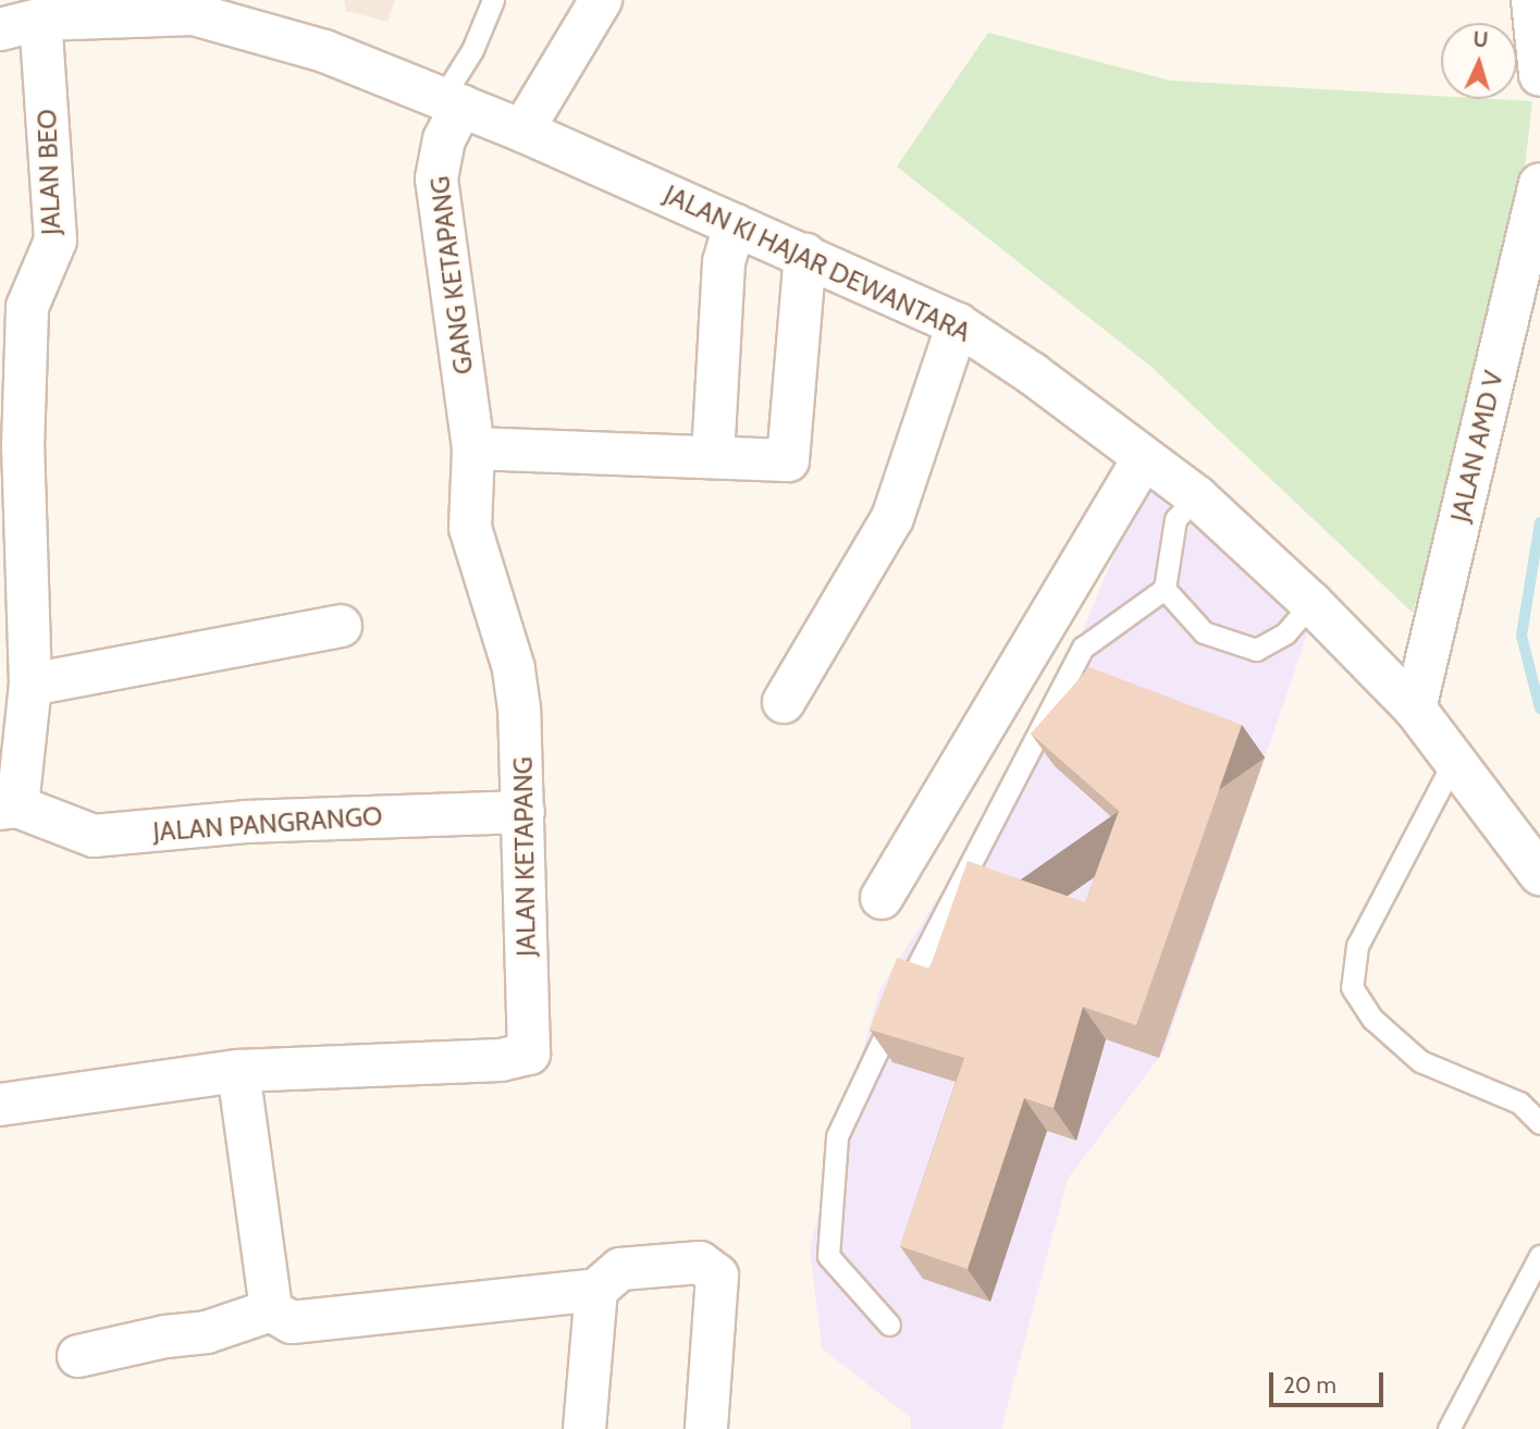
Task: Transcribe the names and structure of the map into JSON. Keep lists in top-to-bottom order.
{
  "streets": {
    "street": [
      "JALAN BEO",
      "JALAN KI HAJAR DEWANTARA",
      "GANG KETAPANG",
      "JALAN AMD V",
      "JALAN PANGRANGO",
      "JALAN KETAPANG"
    ]
  },
  "crossings": [
    ["JALAN BEO", "JALAN KI HAJAR DEWANTARA"],
    ["JALAN BEO", "JALAN PANGRANGO"],
    ["JALAN KI HAJAR DEWANTARA", "GANG KETAPANG"],
    ["JALAN KI HAJAR DEWANTARA", "JALAN AMD V"],
    ["GANG KETAPANG", "JALAN KETAPANG"],
    ["JALAN PANGRANGO", "JALAN KETAPANG"]
  ],
  "scale_bar": "20 m",
  "north": "top"
}
